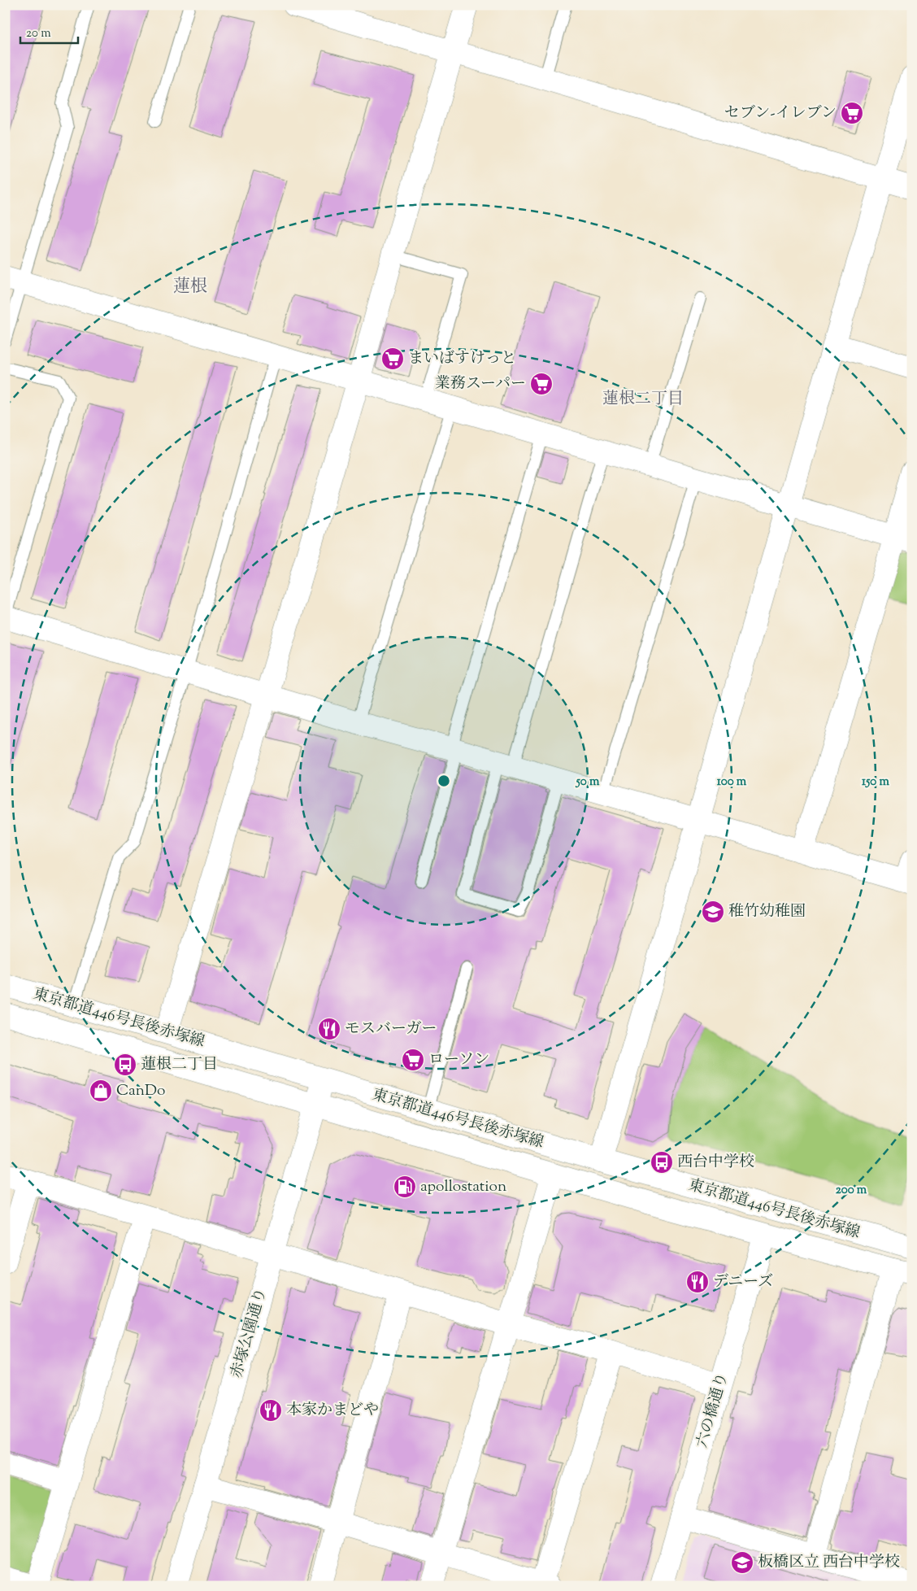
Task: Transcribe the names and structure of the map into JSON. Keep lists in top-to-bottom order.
{
  "streets": {
    "street": ["東京都道446号長後赤塚線", "赤塚公園通り", "六の橋通り"]
  },
  "crossings": [
    ["東京都道446号長後赤塚線", "赤塚公園通り"],
    ["東京都道446号長後赤塚線", "六の橋通り"]
  ],
  "districts": ["蓮根", "蓮根二丁目"],
  "places": {
    "supermarket": [
      "セブン-イレブン",
      "まいばすけっと",
      "業務スーパー",
      "ローソン"
    ],
    "school or university": ["稚竹幼稚園", "板橋区立 西台中学校"],
    "restaurant": ["モスバーガー", "デニーズ", "本家かまどや"],
    "bus stop": ["蓮根二丁目", "西台中学校"],
    "shop": ["CanDo"],
    "fuel station": ["apollostation"]
  },
  "scale_bar": "20 m",
  "rings": [
    "50 m",
    "100 m",
    "150 m",
    "200 m"
  ]
}
